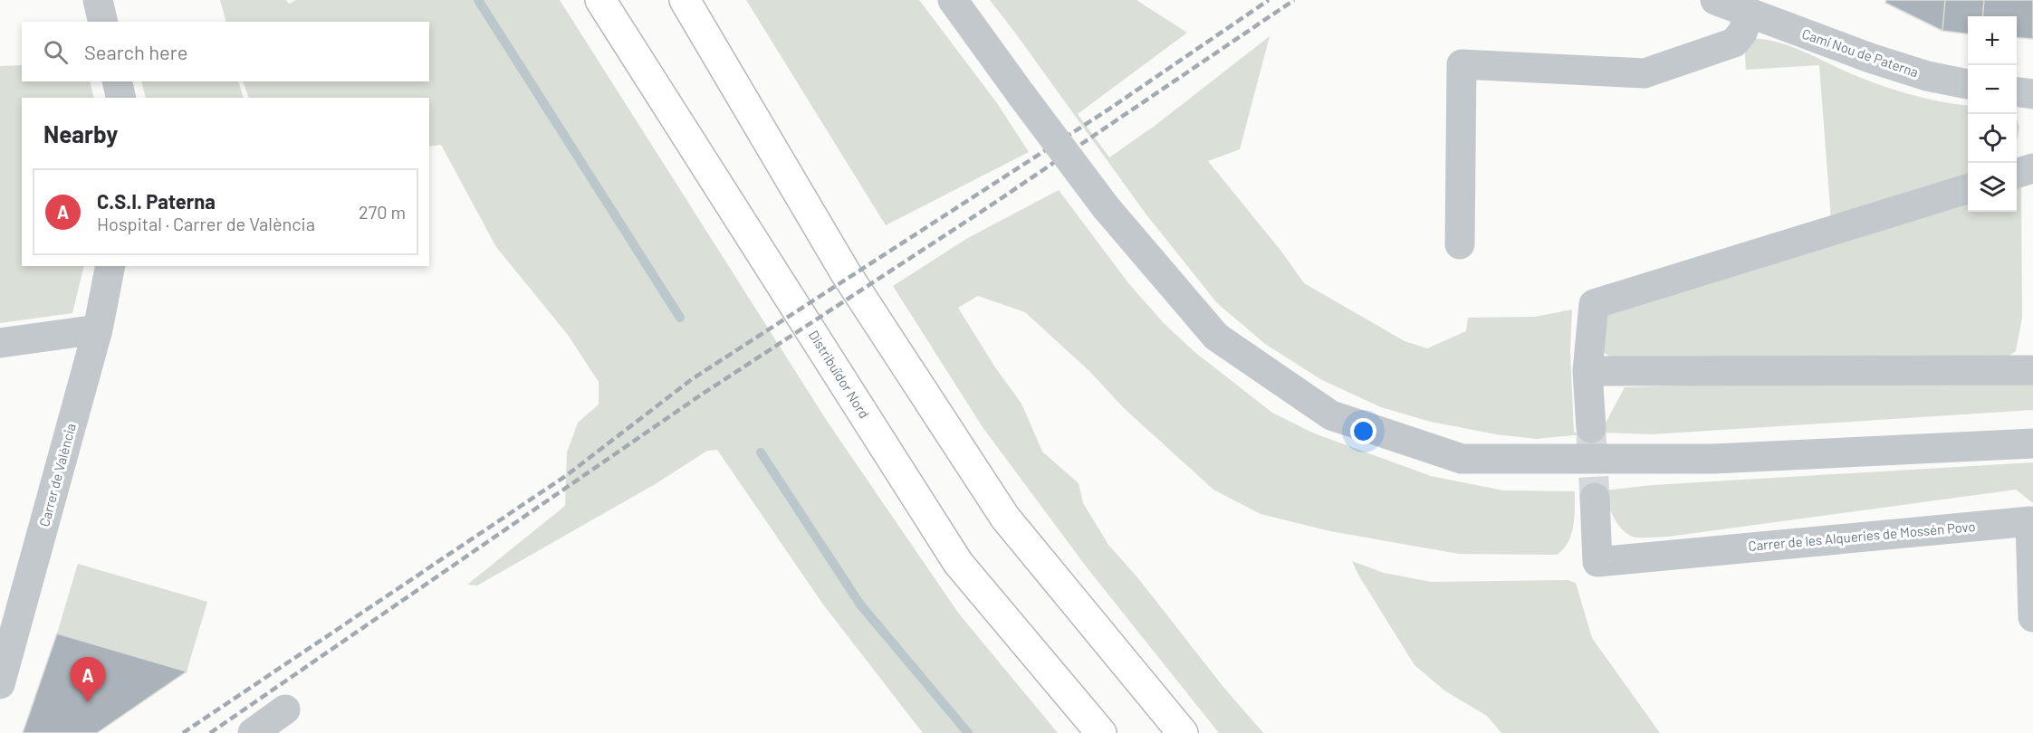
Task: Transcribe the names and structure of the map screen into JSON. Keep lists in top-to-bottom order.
{
  "streets": {
    "highway": ["Distribuïdor Nord"],
    "street": ["Camí Nou de Paterna", "Carrer de València", "Carrer de les Alqueries de Mossén Povo"]
  },
  "page": {
    "map_buttons": ["+", "−"],
    "search": "Search here",
    "heading": "Nearby",
    "list": [
      {
        "mark": "A",
        "name": "C.S.I. Paterna",
        "note": "Hospital · Carrer de València",
        "value": "270 m"
      }
    ],
    "pins": "A"
  }
}
